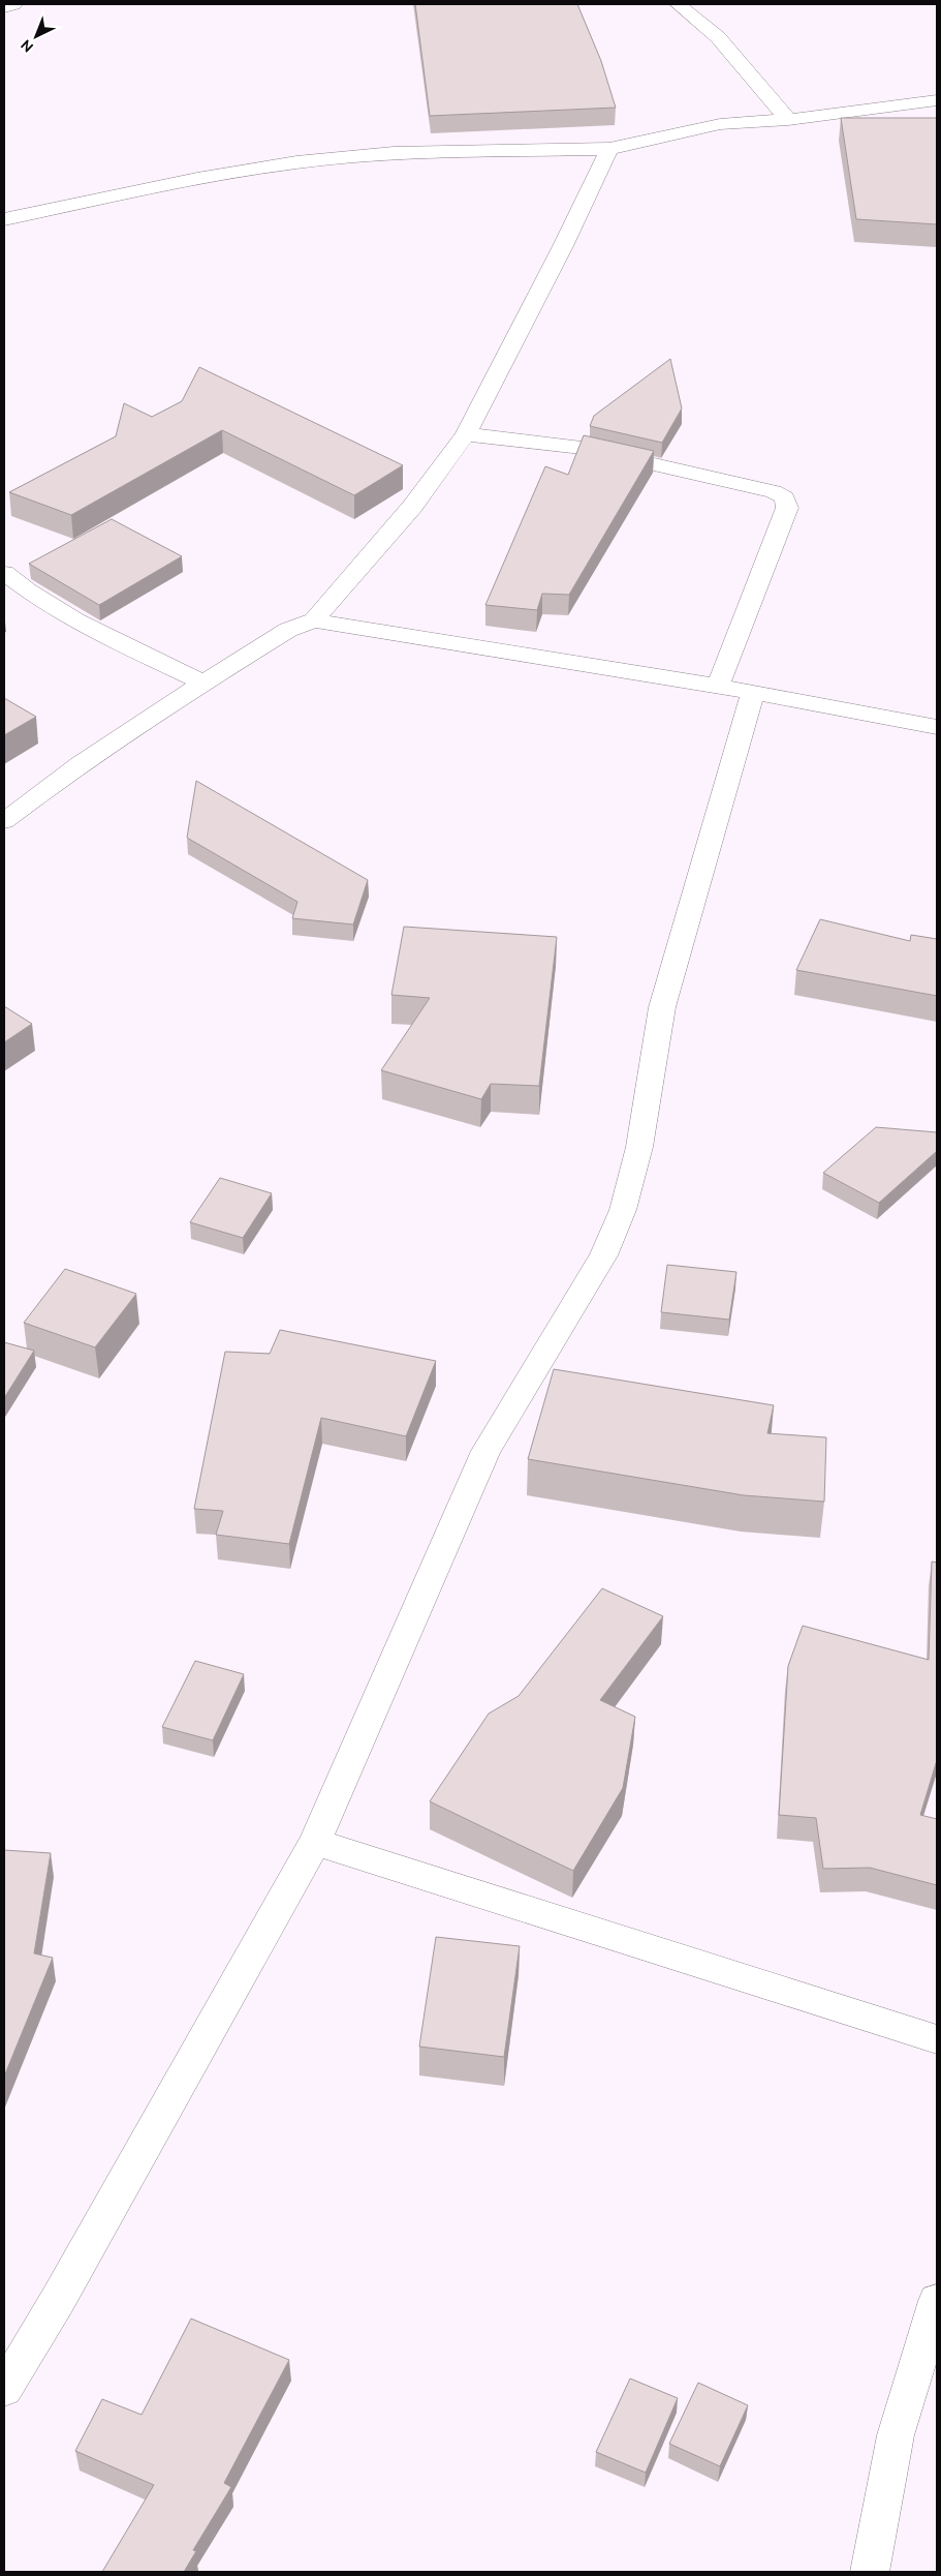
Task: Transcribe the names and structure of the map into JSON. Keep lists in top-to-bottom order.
{
  "north": "bottom left"
}
